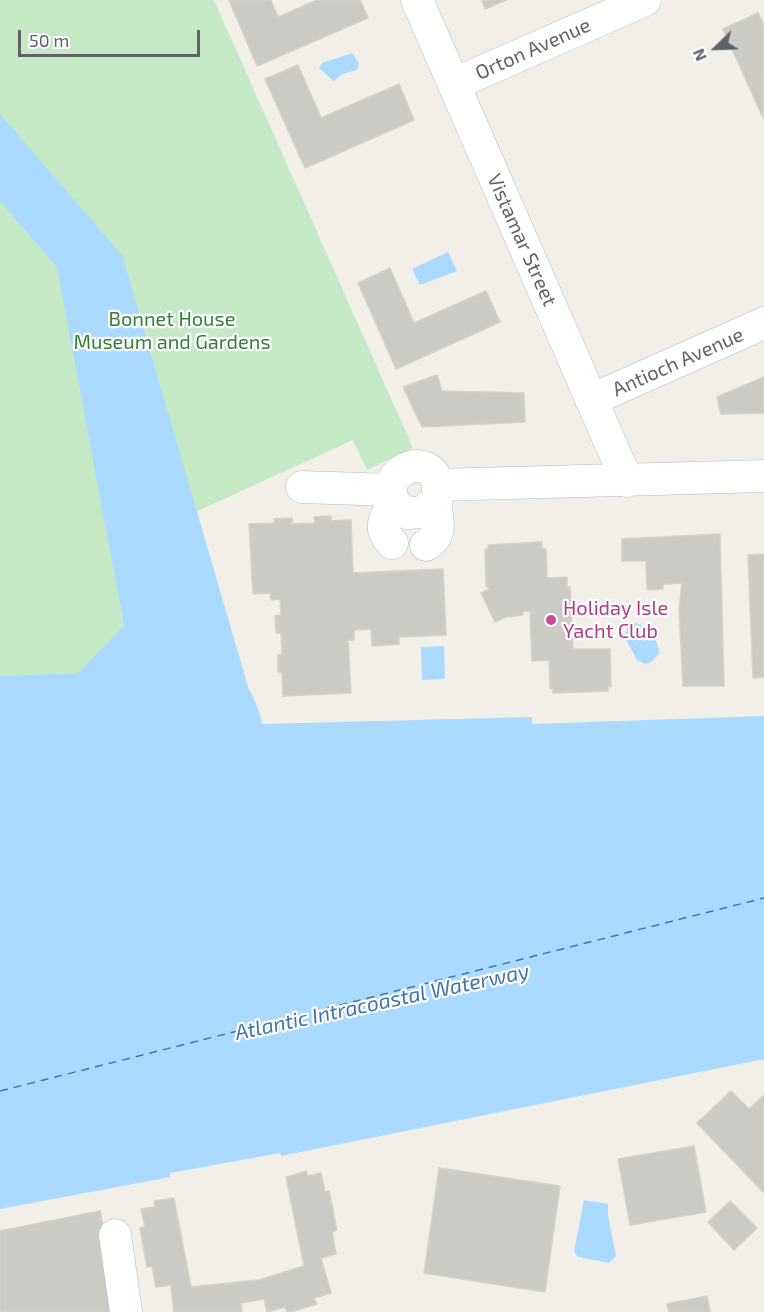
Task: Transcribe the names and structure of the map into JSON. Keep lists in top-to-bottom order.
{
  "streets": {
    "street": ["Orton Avenue", "Vistamar Street", "Antioch Avenue"]
  },
  "crossings": [
    ["Orton Avenue", "Vistamar Street"],
    ["Vistamar Street", "Antioch Avenue"]
  ],
  "water": ["Atlantic Intracoastal Waterway"],
  "parks": ["Bonnet House Museum and Gardens"],
  "places": ["Holiday Isle Yacht Club"],
  "scale_bar": "50 m",
  "north": "bottom left"
}
